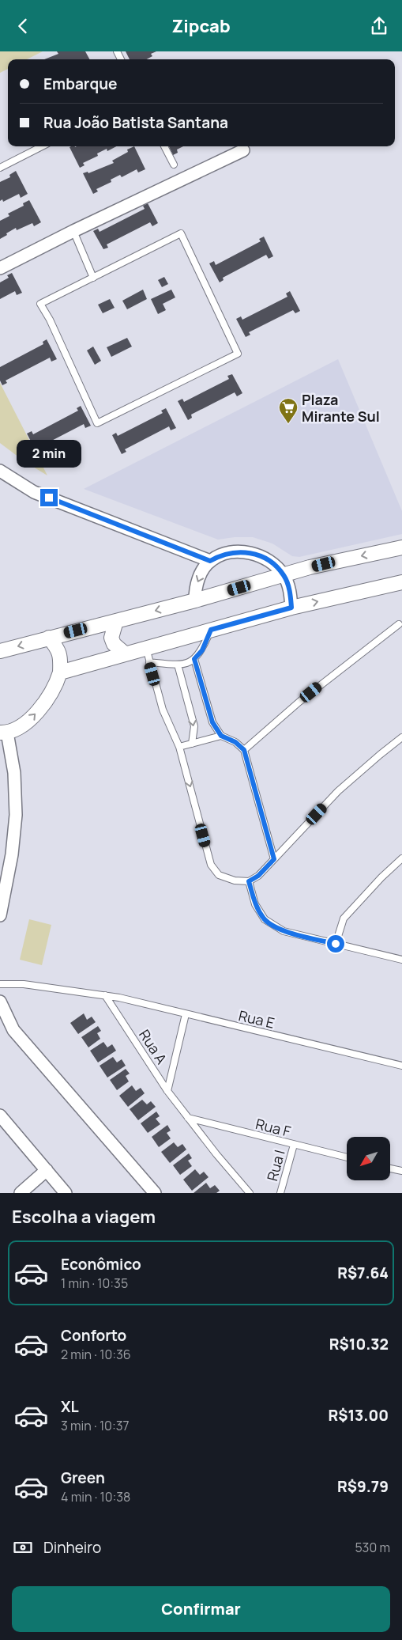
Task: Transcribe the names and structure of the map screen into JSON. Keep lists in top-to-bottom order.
{
  "streets": {
    "lane": [
      "Rua E",
      "Rua A",
      "Rua F",
      "Rua I"
    ]
  },
  "crossings": [
    ["Rua E", "Rua A"],
    ["Rua A", "Rua F"],
    ["Rua F", "Rua I"]
  ],
  "places": {
    "supermarket": ["Plaza Mirante Sul"]
  },
  "north": "bottom left",
  "page": {
    "header": "Zipcab",
    "banner": ["Embarque", "Rua João Batista Santana"],
    "bubble": "2 min",
    "heading": "Escolha a viagem",
    "list": [
      {
        "name": "Econômico",
        "note": "1 min · 10:35",
        "value": "R$7.64"
      },
      {
        "name": "Conforto",
        "note": "2 min · 10:36",
        "value": "R$10.32"
      },
      {
        "name": "XL",
        "note": "3 min · 10:37",
        "value": "R$13.00"
      },
      {
        "name": "Green",
        "note": "4 min · 10:38",
        "value": "R$9.79"
      }
    ],
    "pay": ["Dinheiro", "530 m"],
    "buttons": "Confirmar"
  }
}
